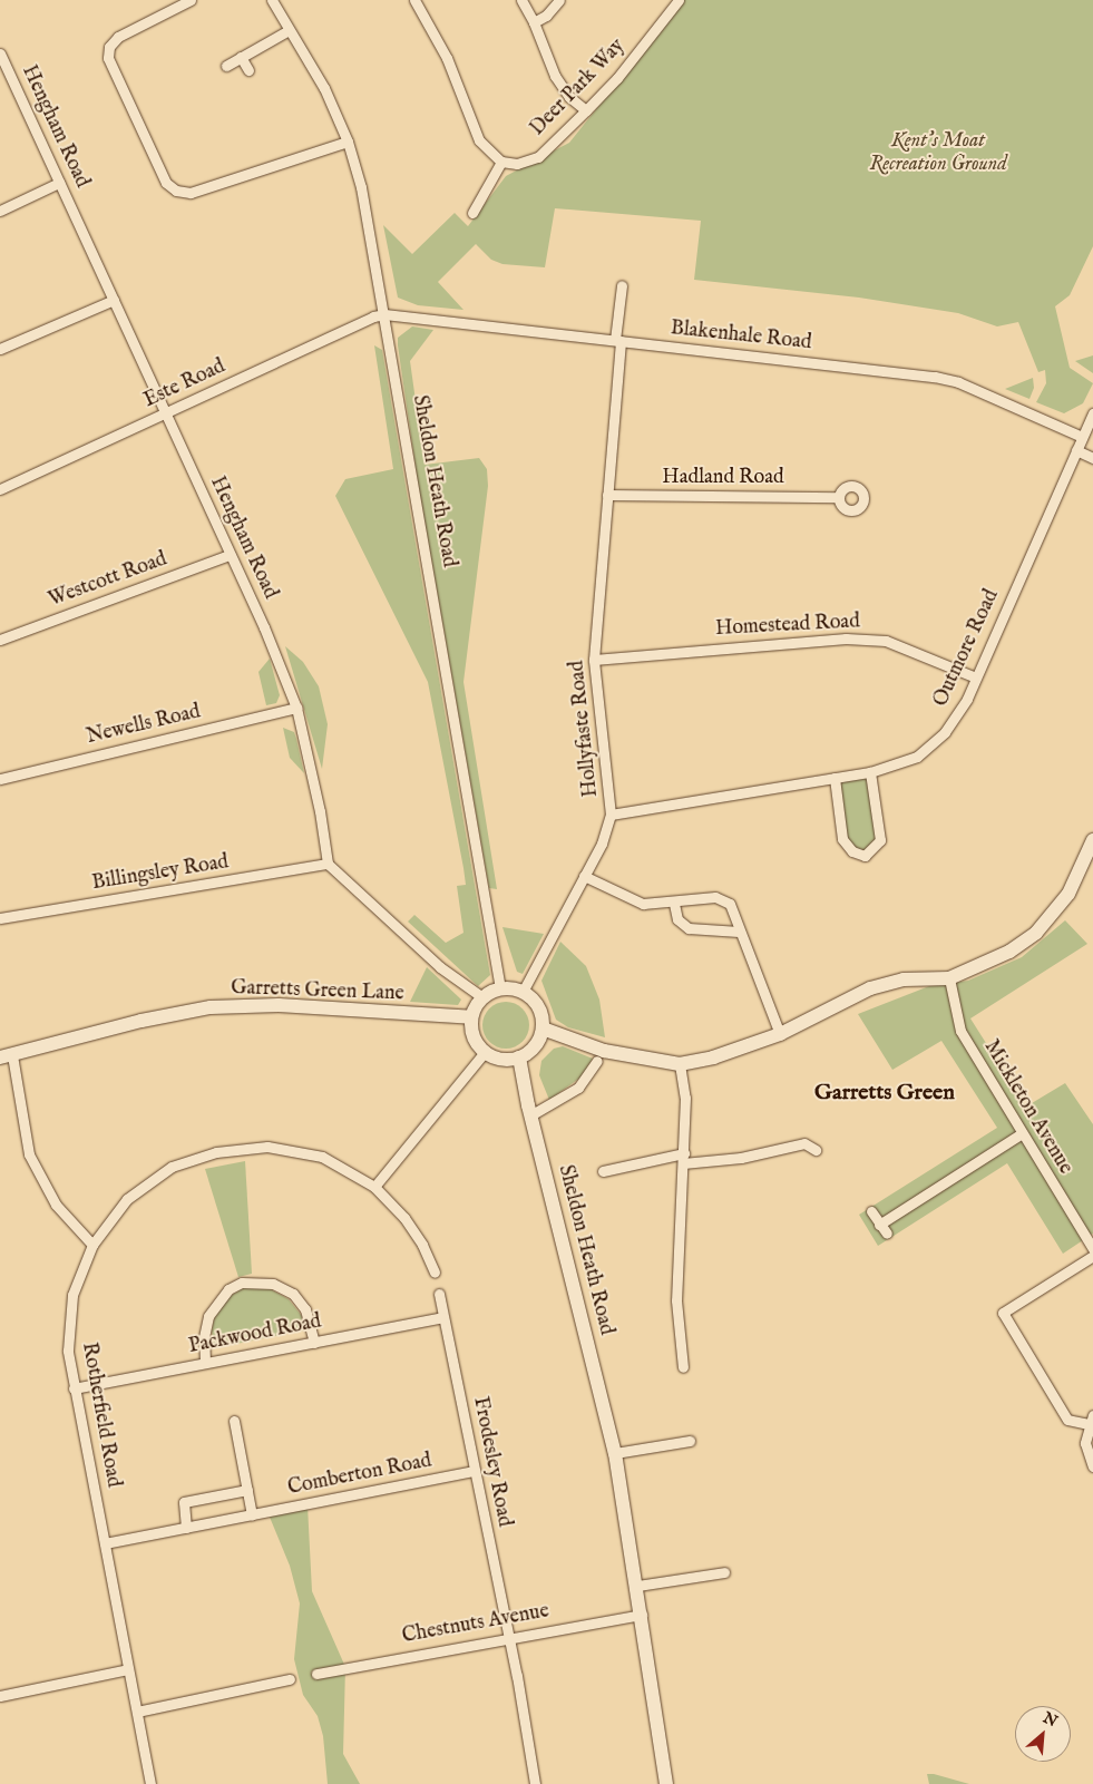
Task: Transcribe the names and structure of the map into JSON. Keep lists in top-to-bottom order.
{
  "streets": {
    "street": [
      "Deer Park Way",
      "Hengham Road",
      "Blakenhale Road",
      "Este Road",
      "Hadland Road",
      "Sheldon Heath Road",
      "Westcott Road",
      "Homestead Road",
      "Outmore Road",
      "Newells Road",
      "Hollyfaste Road",
      "Billingsley Road",
      "Garretts Green Lane",
      "Mickleton Avenue",
      "Packwood Road",
      "Rotherfield Road",
      "Frodesley Road",
      "Comberton Road",
      "Chestnuts Avenue"
    ]
  },
  "crossings": [
    ["Hengham Road", "Este Road"],
    ["Hengham Road", "Westcott Road"],
    ["Hengham Road", "Newells Road"],
    ["Hengham Road", "Billingsley Road"],
    ["Blakenhale Road", "Este Road"],
    ["Blakenhale Road", "Sheldon Heath Road"],
    ["Blakenhale Road", "Outmore Road"],
    ["Blakenhale Road", "Hollyfaste Road"],
    ["Este Road", "Sheldon Heath Road"],
    ["Hadland Road", "Hollyfaste Road"],
    ["Sheldon Heath Road", "Hollyfaste Road"],
    ["Sheldon Heath Road", "Garretts Green Lane"],
    ["Sheldon Heath Road", "Chestnuts Avenue"],
    ["Homestead Road", "Outmore Road"],
    ["Homestead Road", "Hollyfaste Road"],
    ["Outmore Road", "Hollyfaste Road"],
    ["Hollyfaste Road", "Garretts Green Lane"],
    ["Packwood Road", "Rotherfield Road"],
    ["Packwood Road", "Frodesley Road"],
    ["Rotherfield Road", "Comberton Road"],
    ["Frodesley Road", "Comberton Road"],
    ["Frodesley Road", "Chestnuts Avenue"]
  ],
  "districts": ["Garretts Green"],
  "parks": ["Kent's Moat Recreation Ground"],
  "north": "top right"
}
